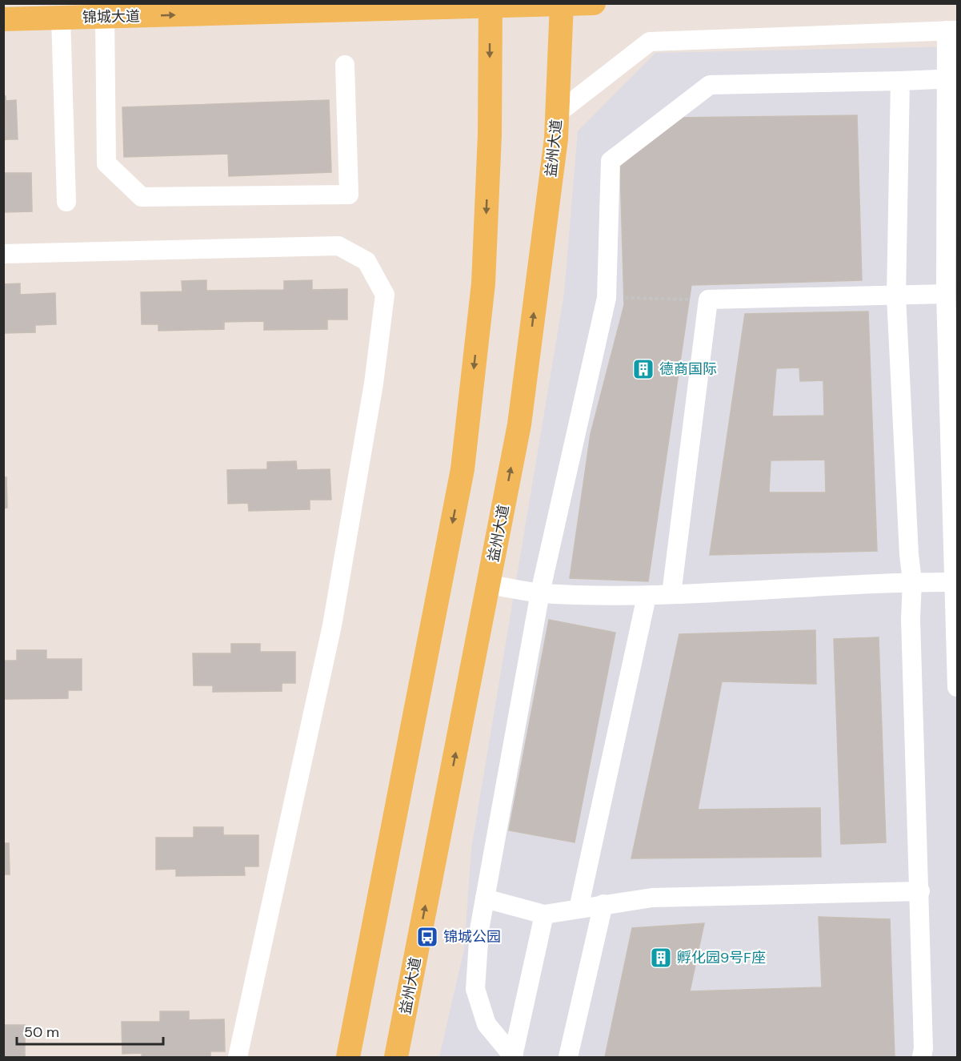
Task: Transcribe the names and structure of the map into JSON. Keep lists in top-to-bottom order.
{
  "streets": {
    "main road": ["锦城大道", "益州大道"]
  },
  "crossings": [
    ["锦城大道", "益州大道"]
  ],
  "one_way": ["锦城大道"],
  "places": {
    "building": ["德商国际", "孵化园9号F座"],
    "bus stop": ["锦城公园"]
  },
  "scale_bar": "50 m"
}
